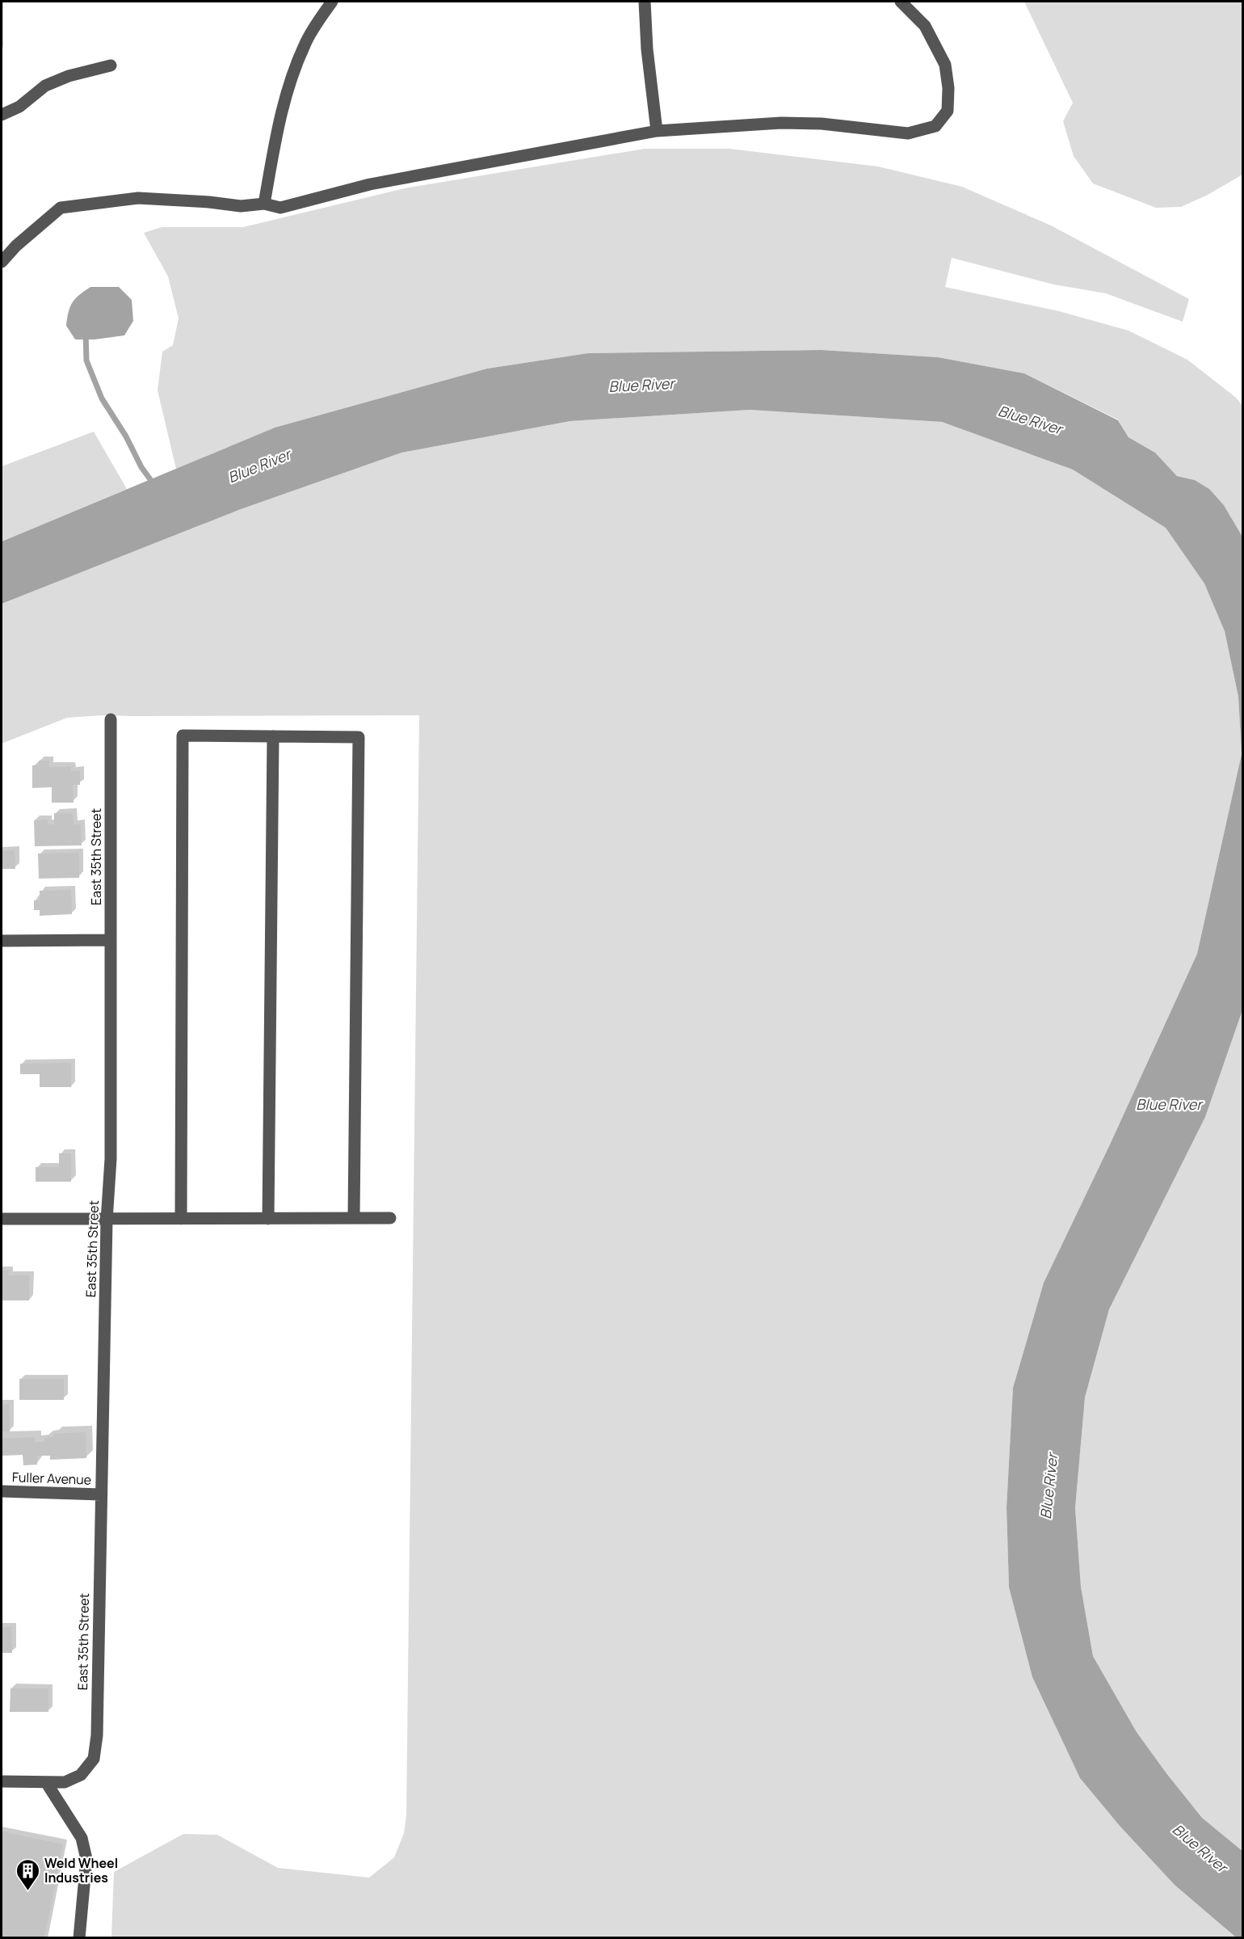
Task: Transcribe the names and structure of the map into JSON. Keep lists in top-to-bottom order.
{
  "streets": {
    "street": ["East 35th Street", "Fuller Avenue"]
  },
  "crossings": [
    ["East 35th Street", "Fuller Avenue"]
  ],
  "water": ["Blue River"],
  "places": {
    "building": ["Weld Wheel Industries"]
  }
}
